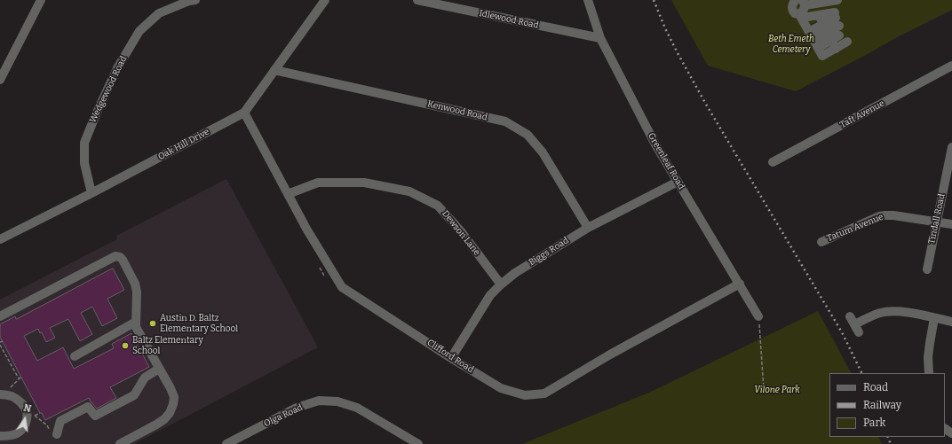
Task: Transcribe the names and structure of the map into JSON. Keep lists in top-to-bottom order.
{
  "streets": {
    "street": [
      "Idlewood Road",
      "Wedgewood Road",
      "Kenwood Road",
      "Taft Avenue",
      "Oak Hill Drive",
      "Greenleaf Road",
      "Tindall Road",
      "Tatum Avenue",
      "Dewson Lane",
      "Biggs Road",
      "Clifford Road",
      "Olga Road"
    ]
  },
  "crossings": [
    ["Idlewood Road", "Greenleaf Road"],
    ["Wedgewood Road", "Oak Hill Drive"],
    ["Kenwood Road", "Oak Hill Drive"],
    ["Kenwood Road", "Biggs Road"],
    ["Oak Hill Drive", "Clifford Road"],
    ["Greenleaf Road", "Biggs Road"],
    ["Greenleaf Road", "Clifford Road"],
    ["Tindall Road", "Tatum Avenue"],
    ["Dewson Lane", "Biggs Road"],
    ["Dewson Lane", "Clifford Road"],
    ["Biggs Road", "Clifford Road"]
  ],
  "parks": ["Beth Emeth Cemetery", "Vilone Park"],
  "places": ["Austin D. Baltz Elementary School", "Baltz Elementary School"],
  "legend": ["Road", "Railway", "Park"],
  "north": "top"
}
